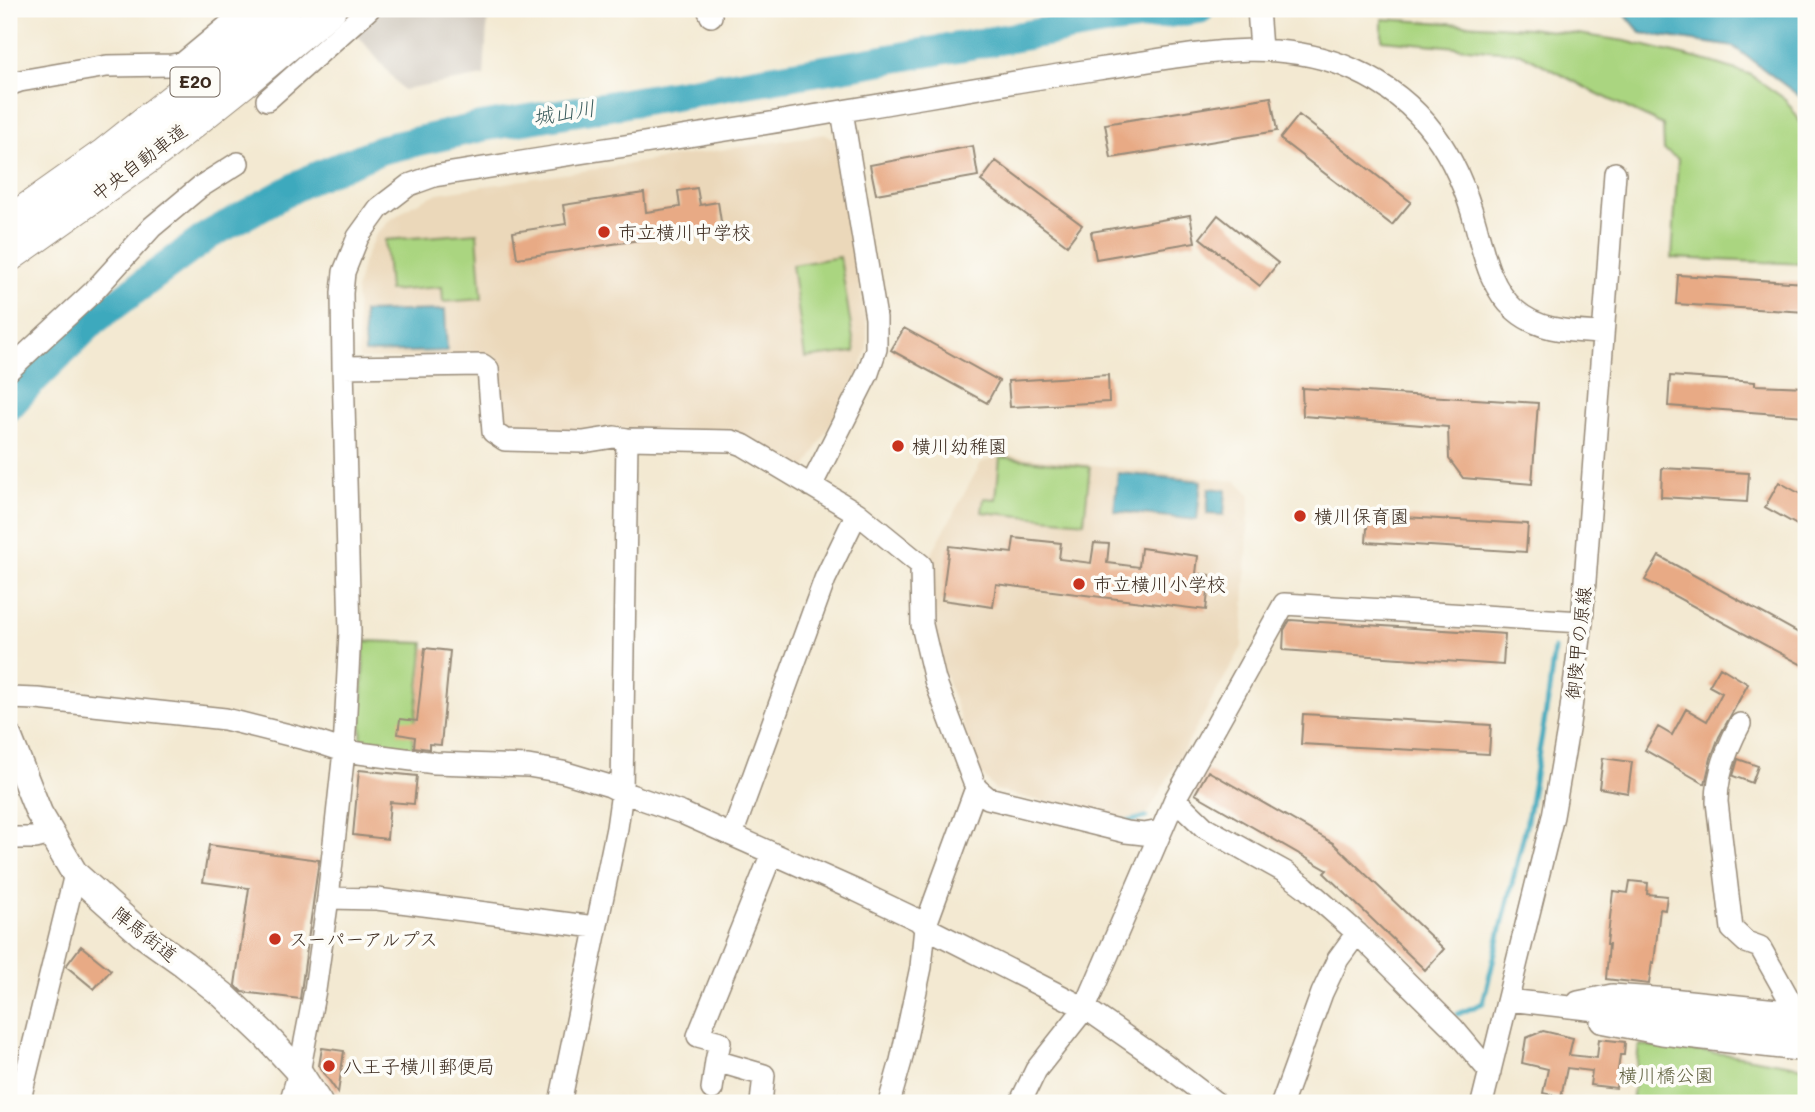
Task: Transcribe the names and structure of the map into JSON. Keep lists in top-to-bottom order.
{
  "streets": {
    "highway": ["E20", "中央自動車道"],
    "main road": ["陣馬街道"],
    "street": ["御陵甲の原線"]
  },
  "water": ["城山川"],
  "parks": ["横川橋公園"],
  "places": [
    "市立横川中学校",
    "横川幼稚園",
    "横川保育園",
    "市立横川小学校",
    "スーパーアルプス",
    "八王子横川郵便局"
  ]
}
